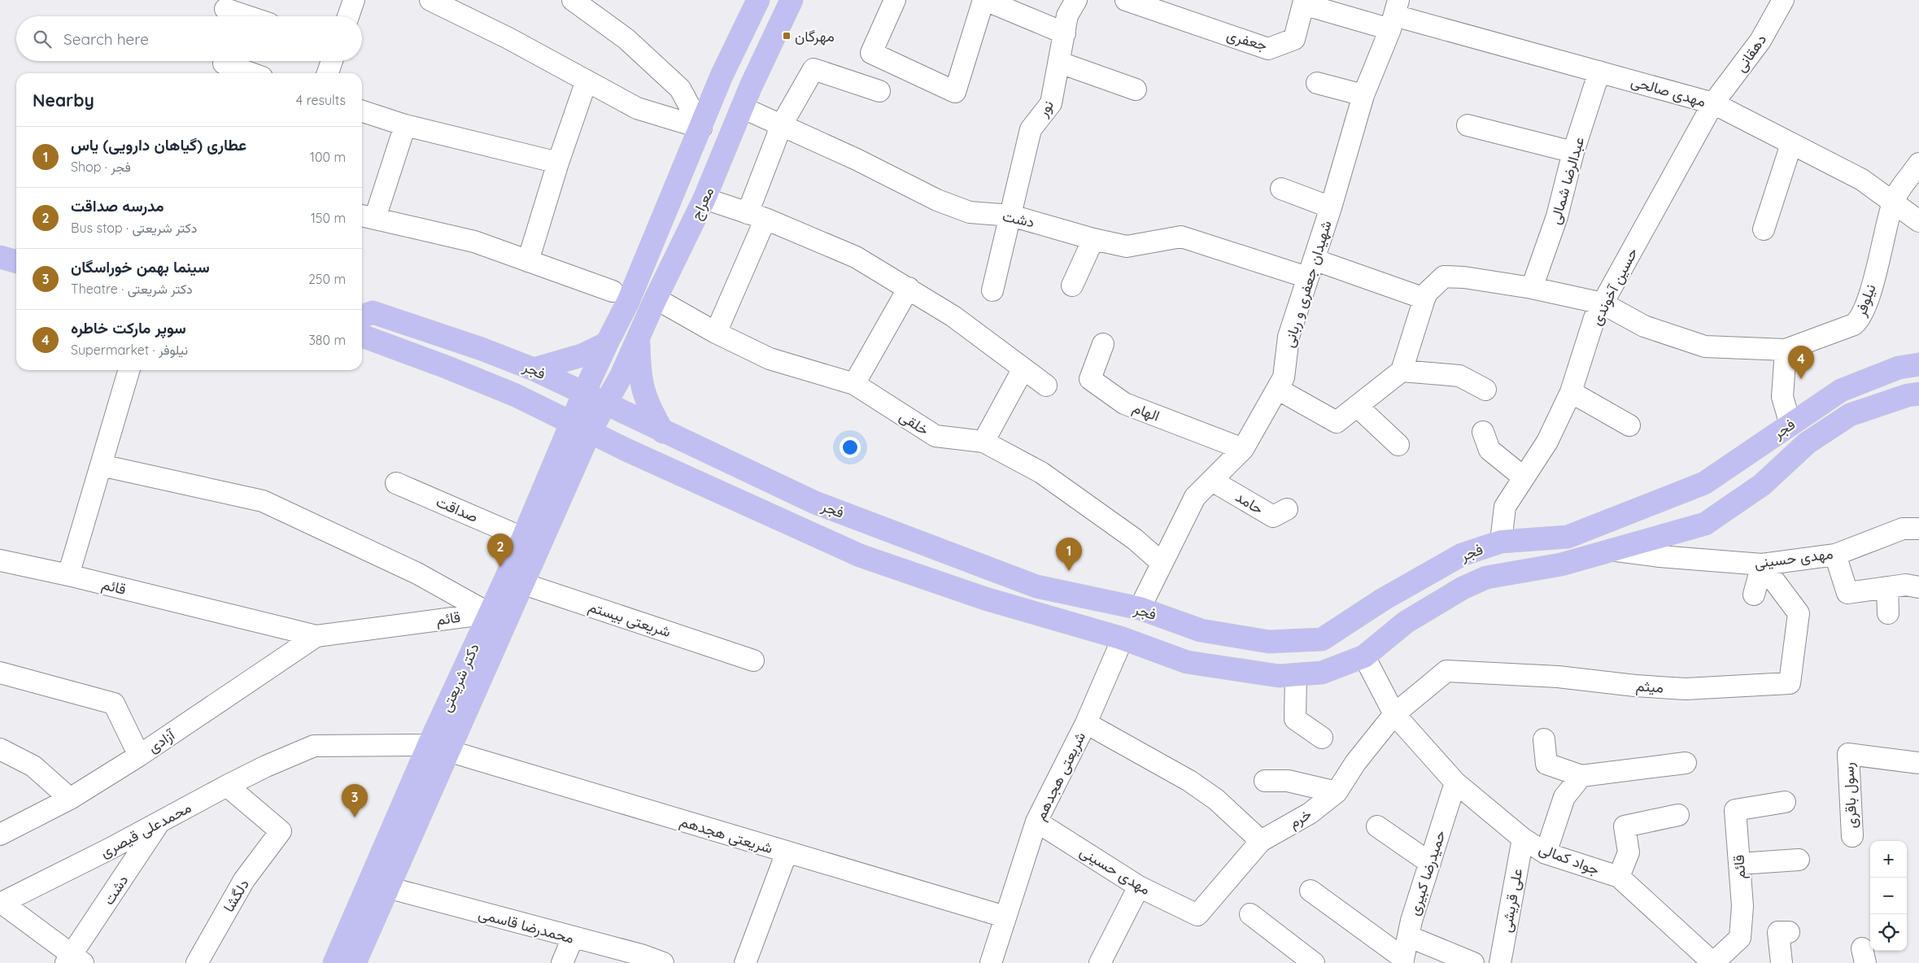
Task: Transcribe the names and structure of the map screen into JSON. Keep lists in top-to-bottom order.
{
  "streets": {
    "main road": ["معراج", "فجر", "دکتر شریعتی"],
    "street": [
      "جعفری",
      "دهقانی",
      "مهدی صالحی",
      "نور",
      "عبدالرضا شمالی",
      "دشت",
      "شهیدان جعفری و ربانی",
      "حسین آخوندی",
      "نیلوفر",
      "الهام",
      "خلقی",
      "حامد",
      "صداقت",
      "مهدی حسینی",
      "قائم",
      "شریعتی بیستم",
      "میثم",
      "آزادی",
      "شریعتی هجدهم",
      "رسول باقری",
      "خرم",
      "محمدعلی قیصری",
      "جواد کمالی",
      "حمیدرضا کبیری",
      "دلگشا",
      "علی قریشی",
      "محمدرضا قاسمی"
    ]
  },
  "crossings": [
    ["جعفری", "مهدی صالحی"],
    ["جعفری", "شهیدان جعفری و ربانی"],
    ["دهقانی", "مهدی صالحی"],
    ["دهقانی", "حسین آخوندی"],
    ["مهدی صالحی", "عبدالرضا شمالی"],
    ["مهدی صالحی", "شهیدان جعفری و ربانی"],
    ["مهدی صالحی", "حسین آخوندی"],
    ["مهدی صالحی", "نیلوفر"],
    ["نور", "دشت"],
    ["معراج", "دشت"],
    ["معراج", "فجر"],
    ["معراج", "خلقی"],
    ["معراج", "دکتر شریعتی"],
    ["دشت", "شهیدان جعفری و ربانی"],
    ["دشت", "محمدعلی قیصری"],
    ["شهیدان جعفری و ربانی", "فجر"],
    ["شهیدان جعفری و ربانی", "الهام"],
    ["شهیدان جعفری و ربانی", "خلقی"],
    ["شهیدان جعفری و ربانی", "حامد"],
    ["حسین آخوندی", "فجر"],
    ["فجر", "دکتر شریعتی"],
    ["صداقت", "دکتر شریعتی"],
    ["مهدی حسینی", "میثم"],
    ["مهدی حسینی", "شریعتی هجدهم"],
    ["مهدی حسینی", "خرم"],
    ["قائم", "دکتر شریعتی"],
    ["قائم", "آزادی"],
    ["قائم", "جواد کمالی"],
    ["شریعتی بیستم", "دکتر شریعتی"],
    ["دکتر شریعتی", "شریعتی هجدهم"],
    ["دکتر شریعتی", "محمدرضا قاسمی"],
    ["میثم", "خرم"],
    ["میثم", "جواد کمالی"],
    ["شریعتی هجدهم", "محمدعلی قیصری"],
    ["شریعتی هجدهم", "دلگشا"],
    ["خرم", "جواد کمالی"],
    ["محمدعلی قیصری", "دلگشا"],
    ["جواد کمالی", "حمیدرضا کبیری"],
    ["جواد کمالی", "علی قریشی"]
  ],
  "places": {
    "transit": ["مهرگان"]
  },
  "page": {
    "search": "Search here",
    "heading": ["Nearby", "4 results"],
    "list": [
      {
        "mark": "1",
        "name": "عطاری (گیاهان دارویی) یاس",
        "note": "Shop · فجر",
        "value": "100 m"
      },
      {
        "mark": "2",
        "name": "مدرسه صداقت",
        "note": "Bus stop · دکتر شریعتی",
        "value": "150 m"
      },
      {
        "mark": "3",
        "name": "سینما بهمن خوراسگان",
        "note": "Theatre · دکتر شریعتی",
        "value": "250 m"
      },
      {
        "mark": "4",
        "name": "سوپر مارکت خاطره",
        "note": "Supermarket · نیلوفر",
        "value": "380 m"
      }
    ],
    "pins": [
      "4",
      "2",
      "1",
      "3"
    ],
    "map_buttons": ["+", "−"]
  }
}
